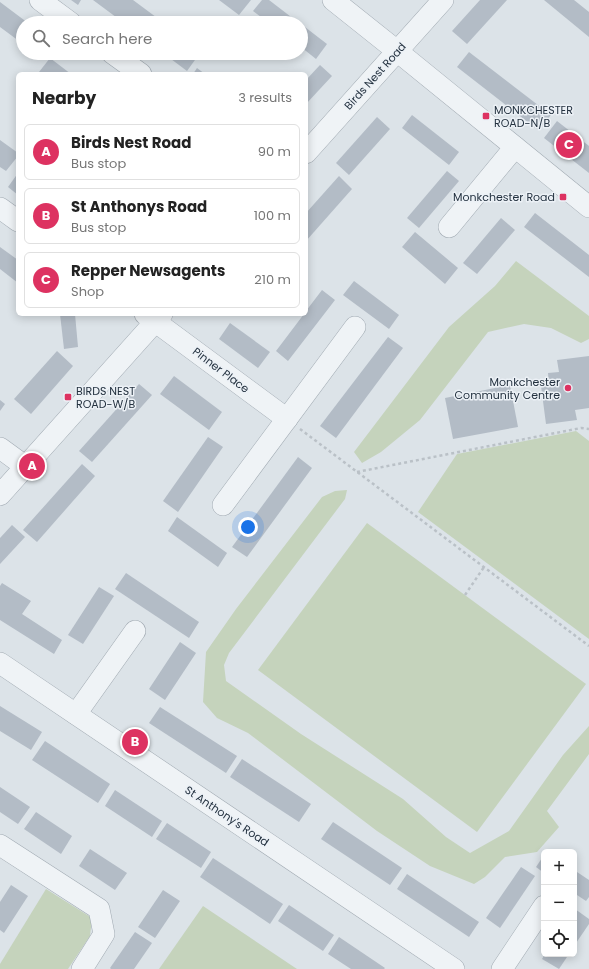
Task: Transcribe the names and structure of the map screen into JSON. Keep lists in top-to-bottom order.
{
  "streets": {
    "street": ["Birds Nest Road", "Pinner Place", "St Anthony's Road"]
  },
  "places": {
    "transit": ["MONKCHESTER ROAD-N/B", "Monkchester Road", "BIRDS NEST ROAD-W/B"],
    "other": ["Monkchester Community Centre"]
  },
  "page": {
    "search": "Search here",
    "heading": ["Nearby", "3 results"],
    "list": [
      {
        "mark": "A",
        "name": "Birds Nest Road",
        "note": "Bus stop",
        "value": "90 m"
      },
      {
        "mark": "B",
        "name": "St Anthonys Road",
        "note": "Bus stop",
        "value": "100 m"
      },
      {
        "mark": "C",
        "name": "Repper Newsagents",
        "note": "Shop",
        "value": "210 m"
      }
    ],
    "pins": ["C", "A", "B"],
    "map_buttons": ["+", "−"]
  }
}
